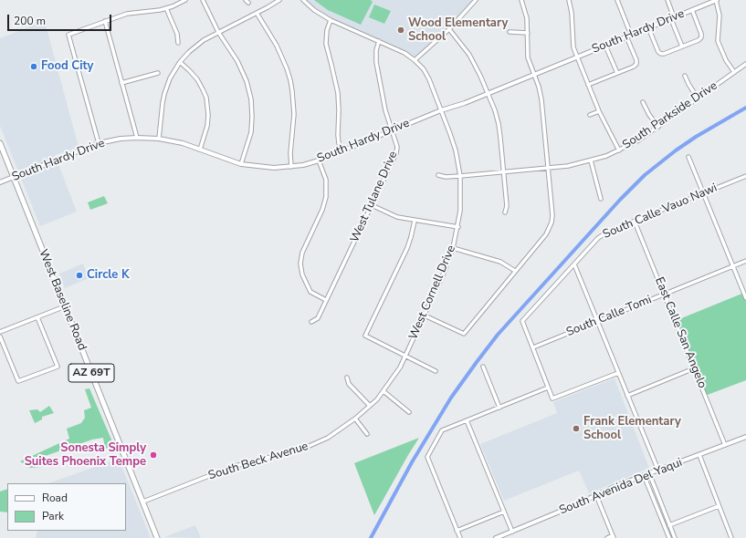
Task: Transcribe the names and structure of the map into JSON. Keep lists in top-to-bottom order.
{
  "streets": {
    "main road": ["West Baseline Road", "AZ 69T"],
    "street": [
      "South Hardy Drive",
      "South Parkside Drive",
      "West Tulane Drive",
      "South Calle Vauo Nawi",
      "West Cornell Drive",
      "South Calle Tomi",
      "East Calle San Angelo",
      "South Beck Avenue",
      "South Avenida Del Yaqui"
    ]
  },
  "crossings": [
    ["South Hardy Drive", "West Tulane Drive"],
    ["South Hardy Drive", "West Cornell Drive"],
    ["South Hardy Drive", "West Baseline Road"],
    ["South Parkside Drive", "West Cornell Drive"],
    ["West Tulane Drive", "West Cornell Drive"],
    ["South Calle Vauo Nawi", "South Calle Tomi"],
    ["South Calle Vauo Nawi", "East Calle San Angelo"],
    ["West Cornell Drive", "South Beck Avenue"],
    ["West Baseline Road", "South Beck Avenue"],
    ["South Calle Tomi", "East Calle San Angelo"],
    ["East Calle San Angelo", "South Avenida Del Yaqui"]
  ],
  "places": [
    "Wood Elementary School",
    "Food City",
    "Circle K",
    "Frank Elementary School",
    "Sonesta Simply Suites Phoenix Tempe"
  ],
  "legend": ["Road", "Park"],
  "scale_bar": "200 m"
}
